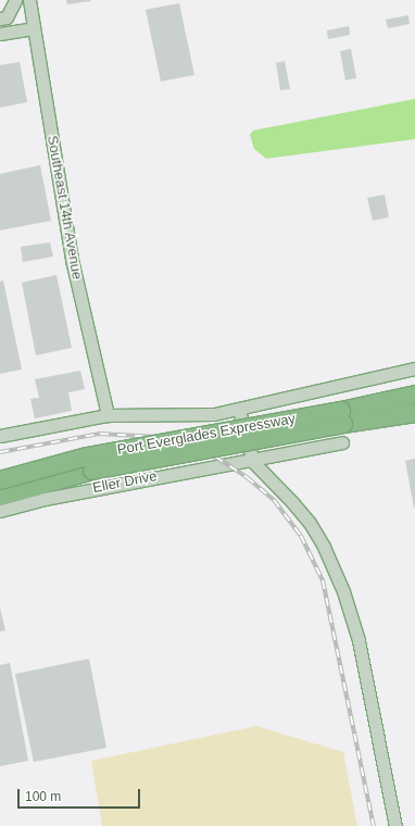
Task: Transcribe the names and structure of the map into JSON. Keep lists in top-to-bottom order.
{
  "streets": {
    "highway": ["Port Everglades Expressway"],
    "street": ["Southeast 14th Avenue", "Eller Drive"]
  },
  "scale_bar": "100 m"
}
